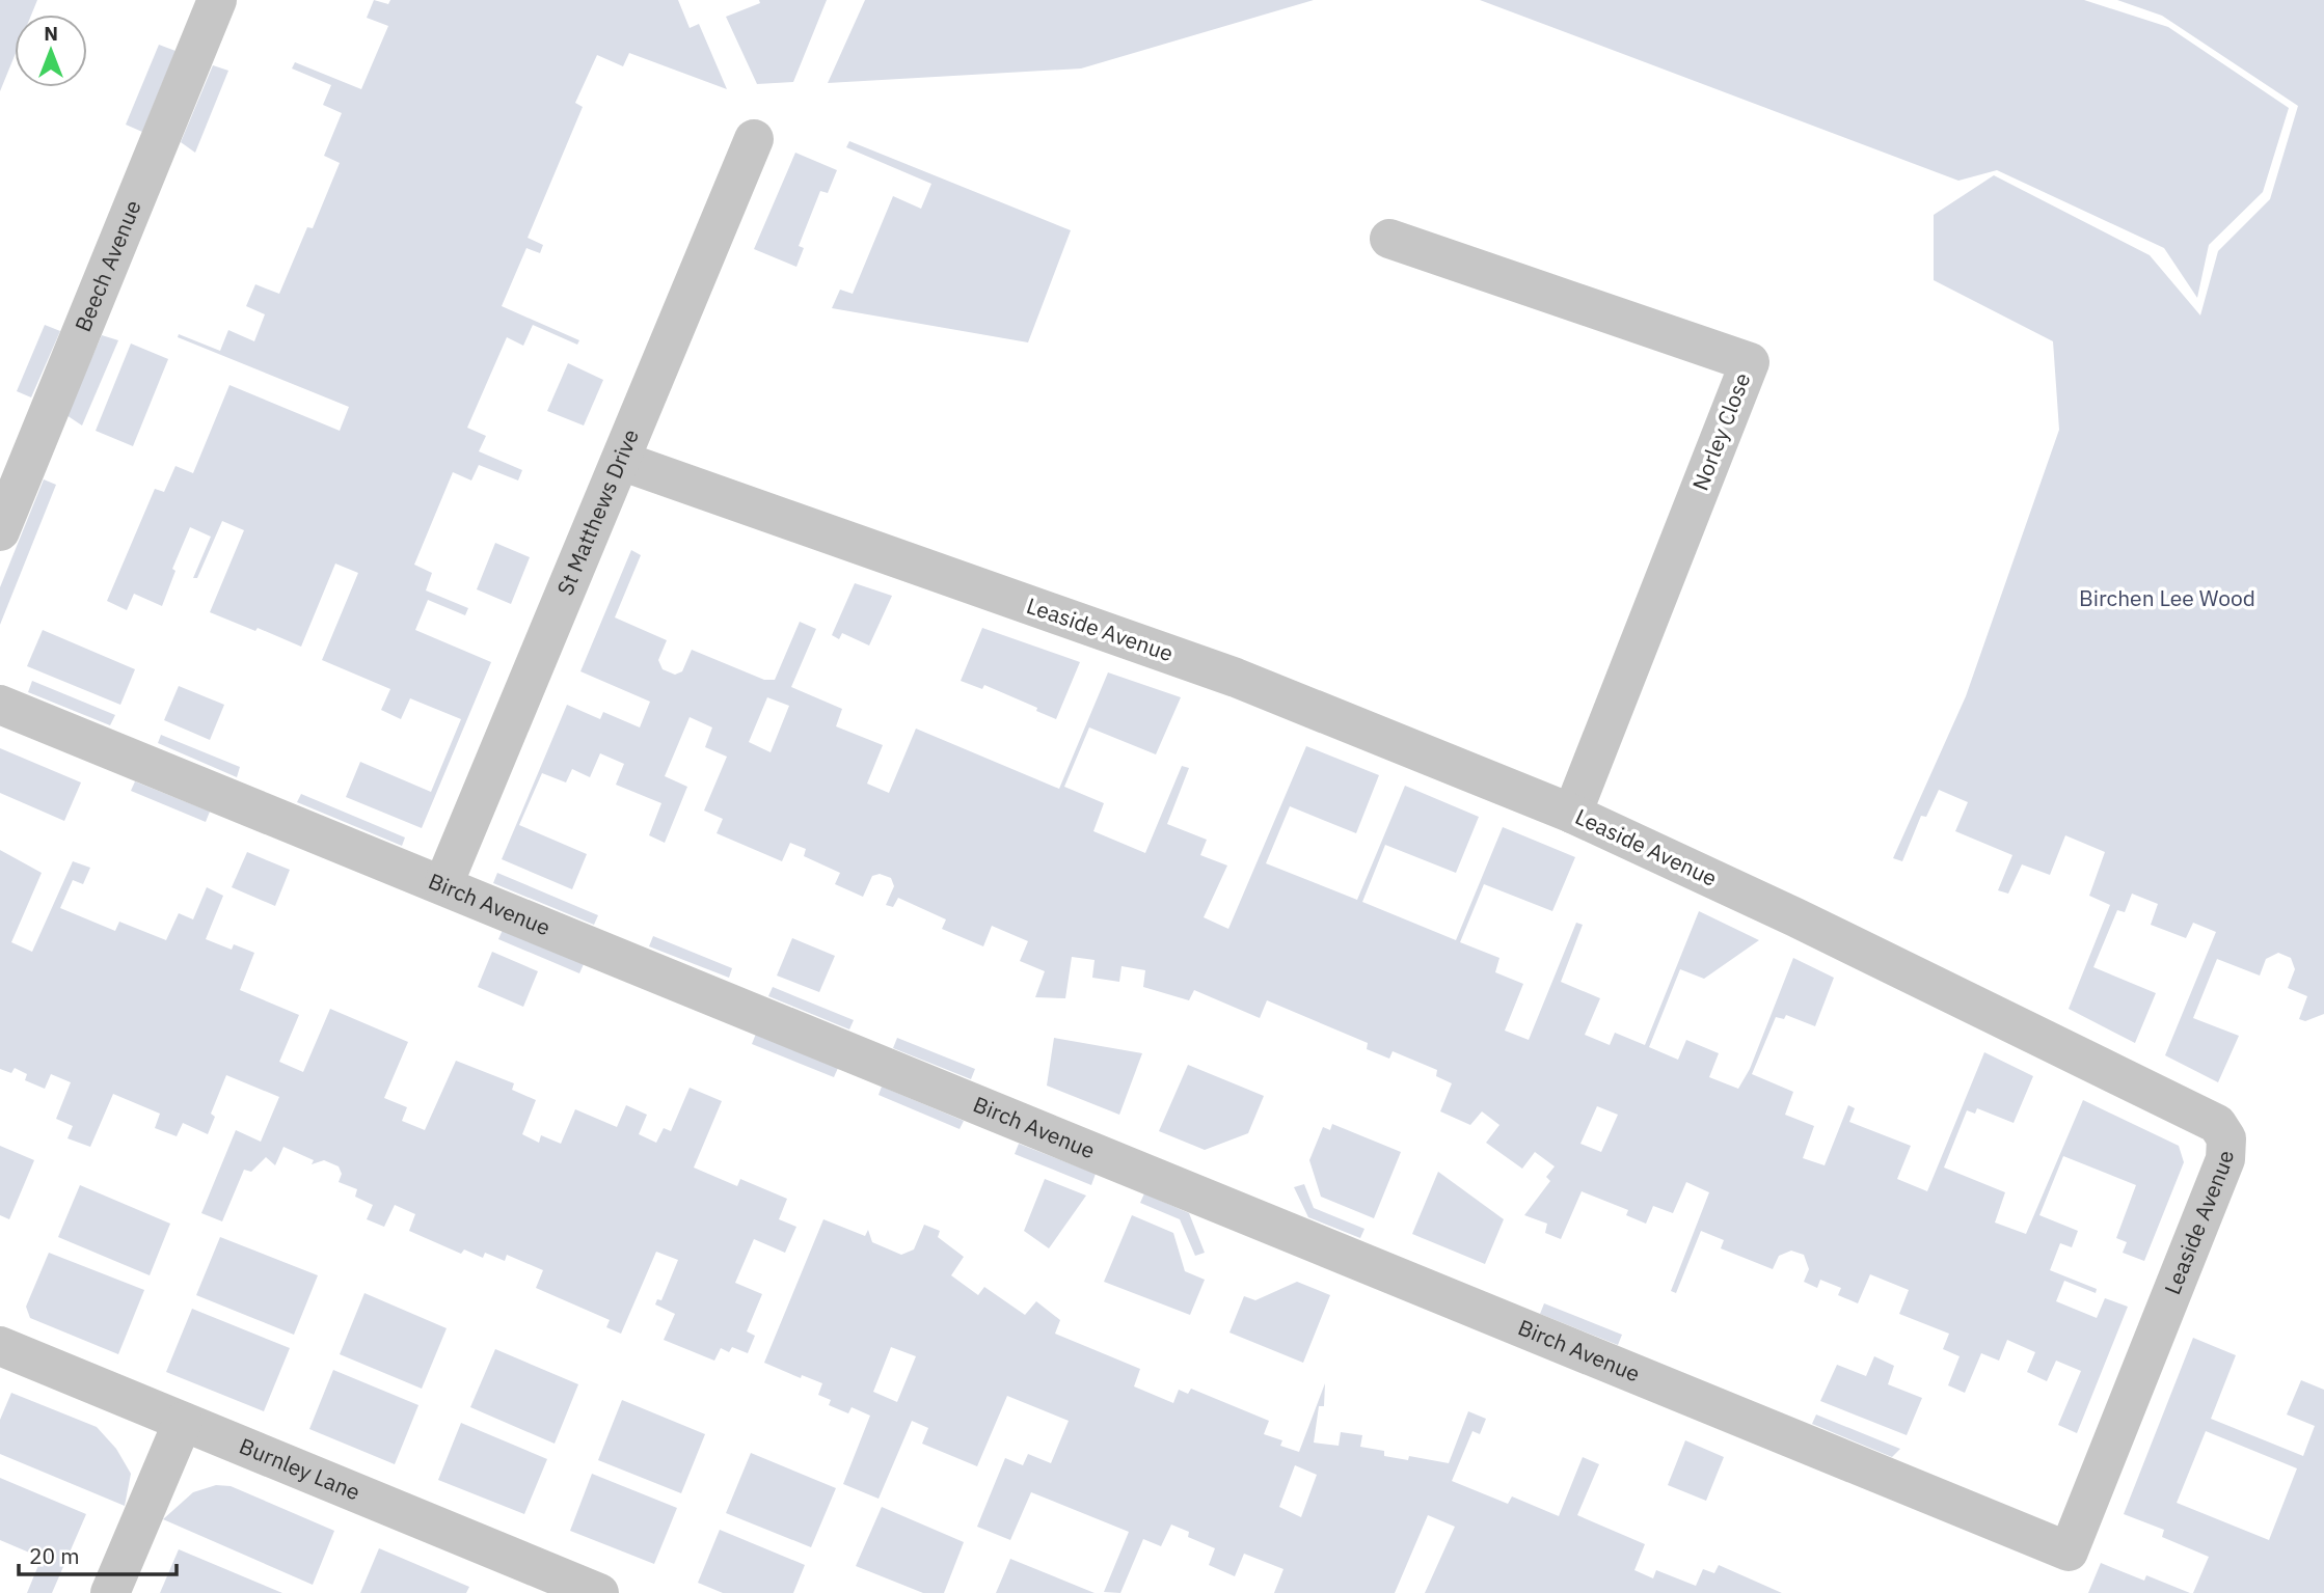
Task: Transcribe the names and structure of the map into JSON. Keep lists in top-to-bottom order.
{
  "streets": {
    "street": [
      "Beech Avenue",
      "Norley Close",
      "St Matthews Drive",
      "Leaside Avenue",
      "Birch Avenue",
      "Burnley Lane"
    ]
  },
  "crossings": [
    ["Norley Close", "Leaside Avenue"],
    ["St Matthews Drive", "Leaside Avenue"],
    ["St Matthews Drive", "Birch Avenue"],
    ["Leaside Avenue", "Birch Avenue"]
  ],
  "parks": ["Birchen Lee Wood"],
  "scale_bar": "20 m",
  "north": "top"
}
